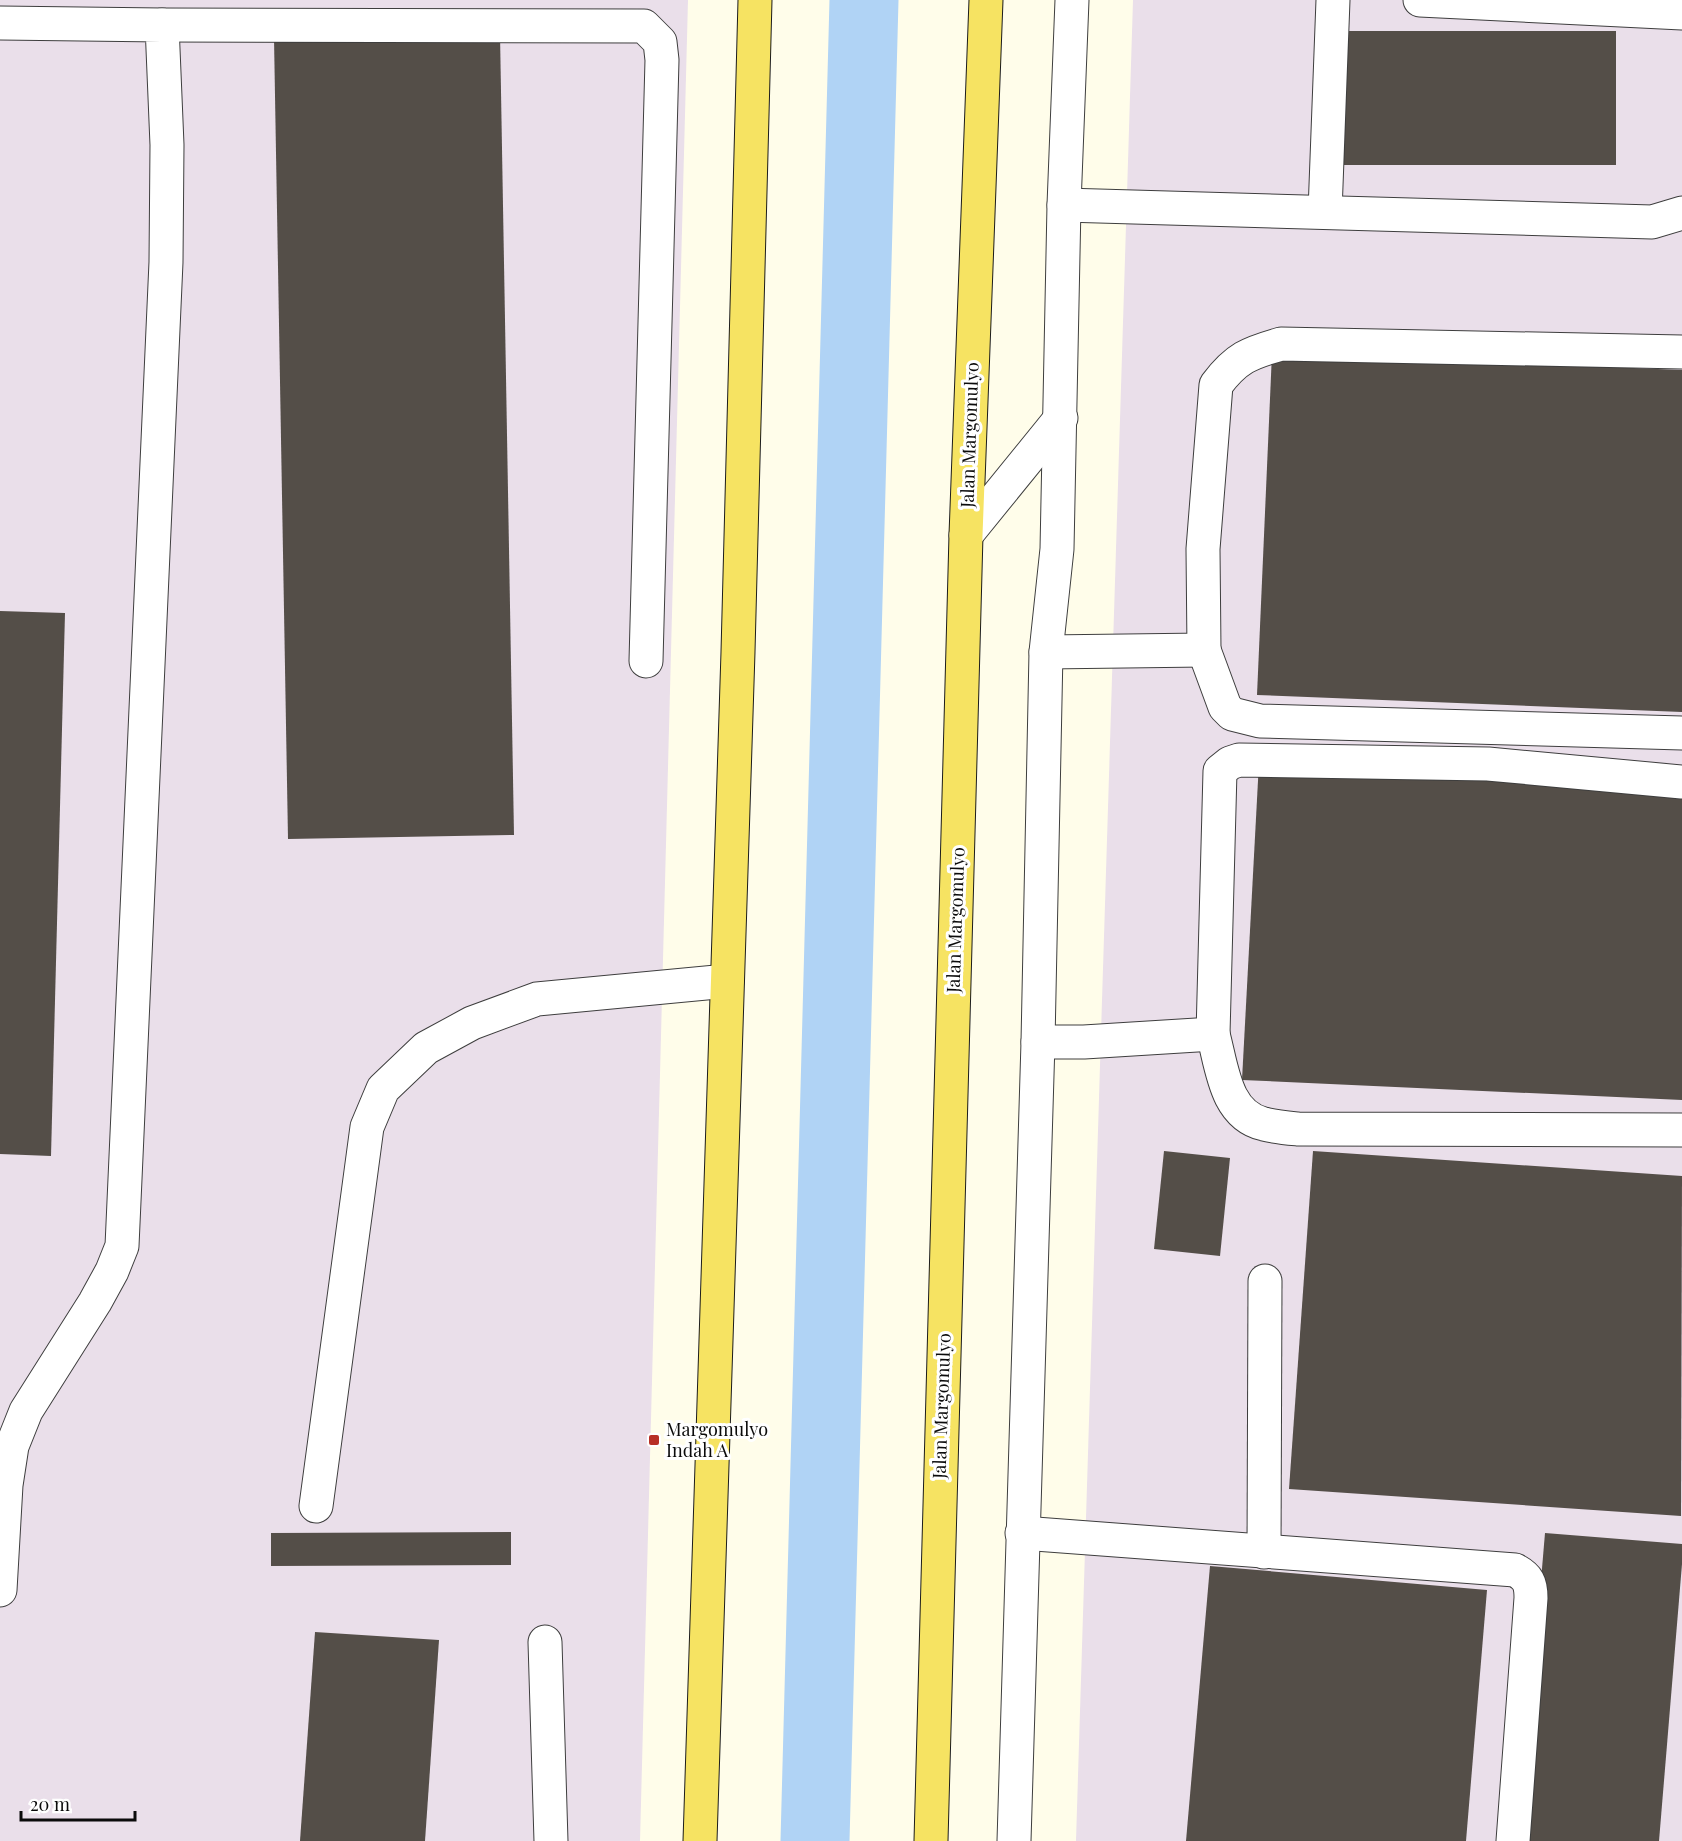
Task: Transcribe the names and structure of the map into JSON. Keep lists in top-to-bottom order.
{
  "streets": {
    "main road": ["Jalan Margomulyo"]
  },
  "places": {
    "transit": ["Margomulyo Indah A"]
  },
  "scale_bar": "20 m"
}
